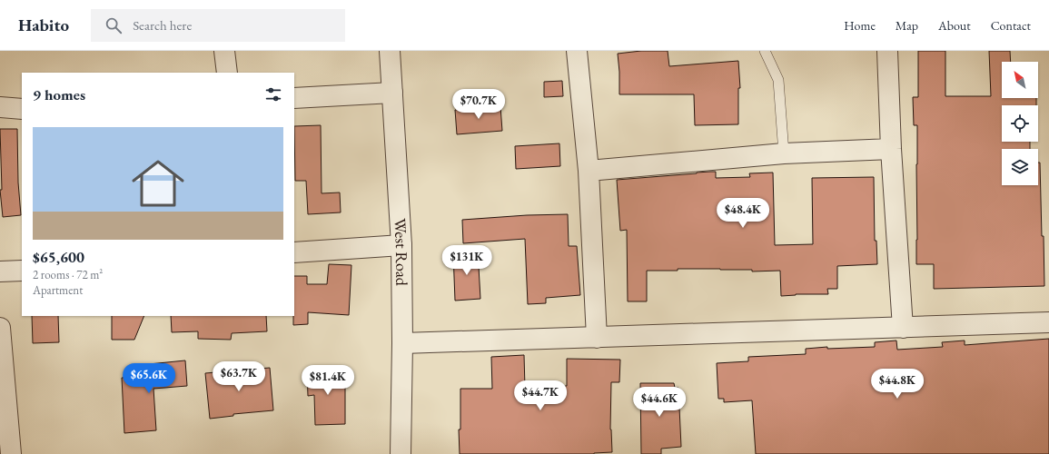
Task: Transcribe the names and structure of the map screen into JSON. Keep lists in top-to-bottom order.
{
  "streets": {
    "street": ["West Road"]
  },
  "north": "top left",
  "page": {
    "header": "Habito",
    "search": "Search here",
    "nav": [
      "Home",
      "Map",
      "About",
      "Contact"
    ],
    "heading": "9 homes",
    "price": [
      "$70.7K",
      "$48.4K",
      "$131K",
      "$63.7K",
      "$65.6K",
      "$81.4K",
      "$44.8K",
      "$44.7K",
      "$44.6K"
    ],
    "list": [
      {
        "name": "$65,600",
        "note": "2 rooms · 72 m² · Apartment"
      }
    ]
  }
}
